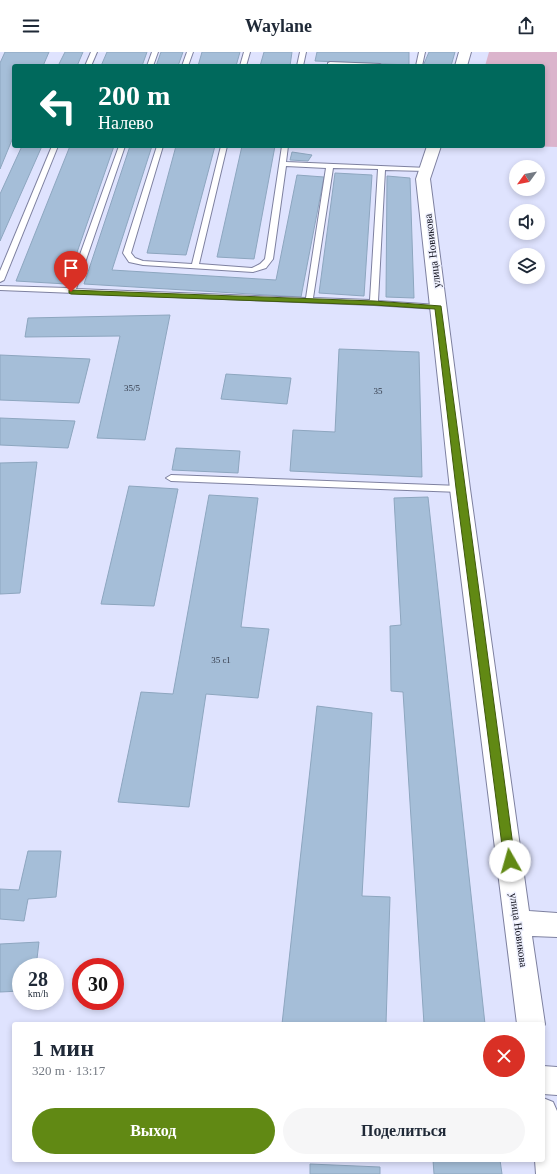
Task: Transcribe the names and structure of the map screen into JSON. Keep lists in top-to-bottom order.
{
  "streets": {
    "street": ["улица Новикова"]
  },
  "house_numbers": ["35/5", "35", "35 с1"],
  "north": "bottom left",
  "page": {
    "header": "Waylane",
    "turn": ["200 m", "Налево"],
    "speed": "28 km/h",
    "limit": "30",
    "heading": ["1 мин", "320 m · 13:17"],
    "buttons": ["Выход", "Поделиться"]
  }
}
